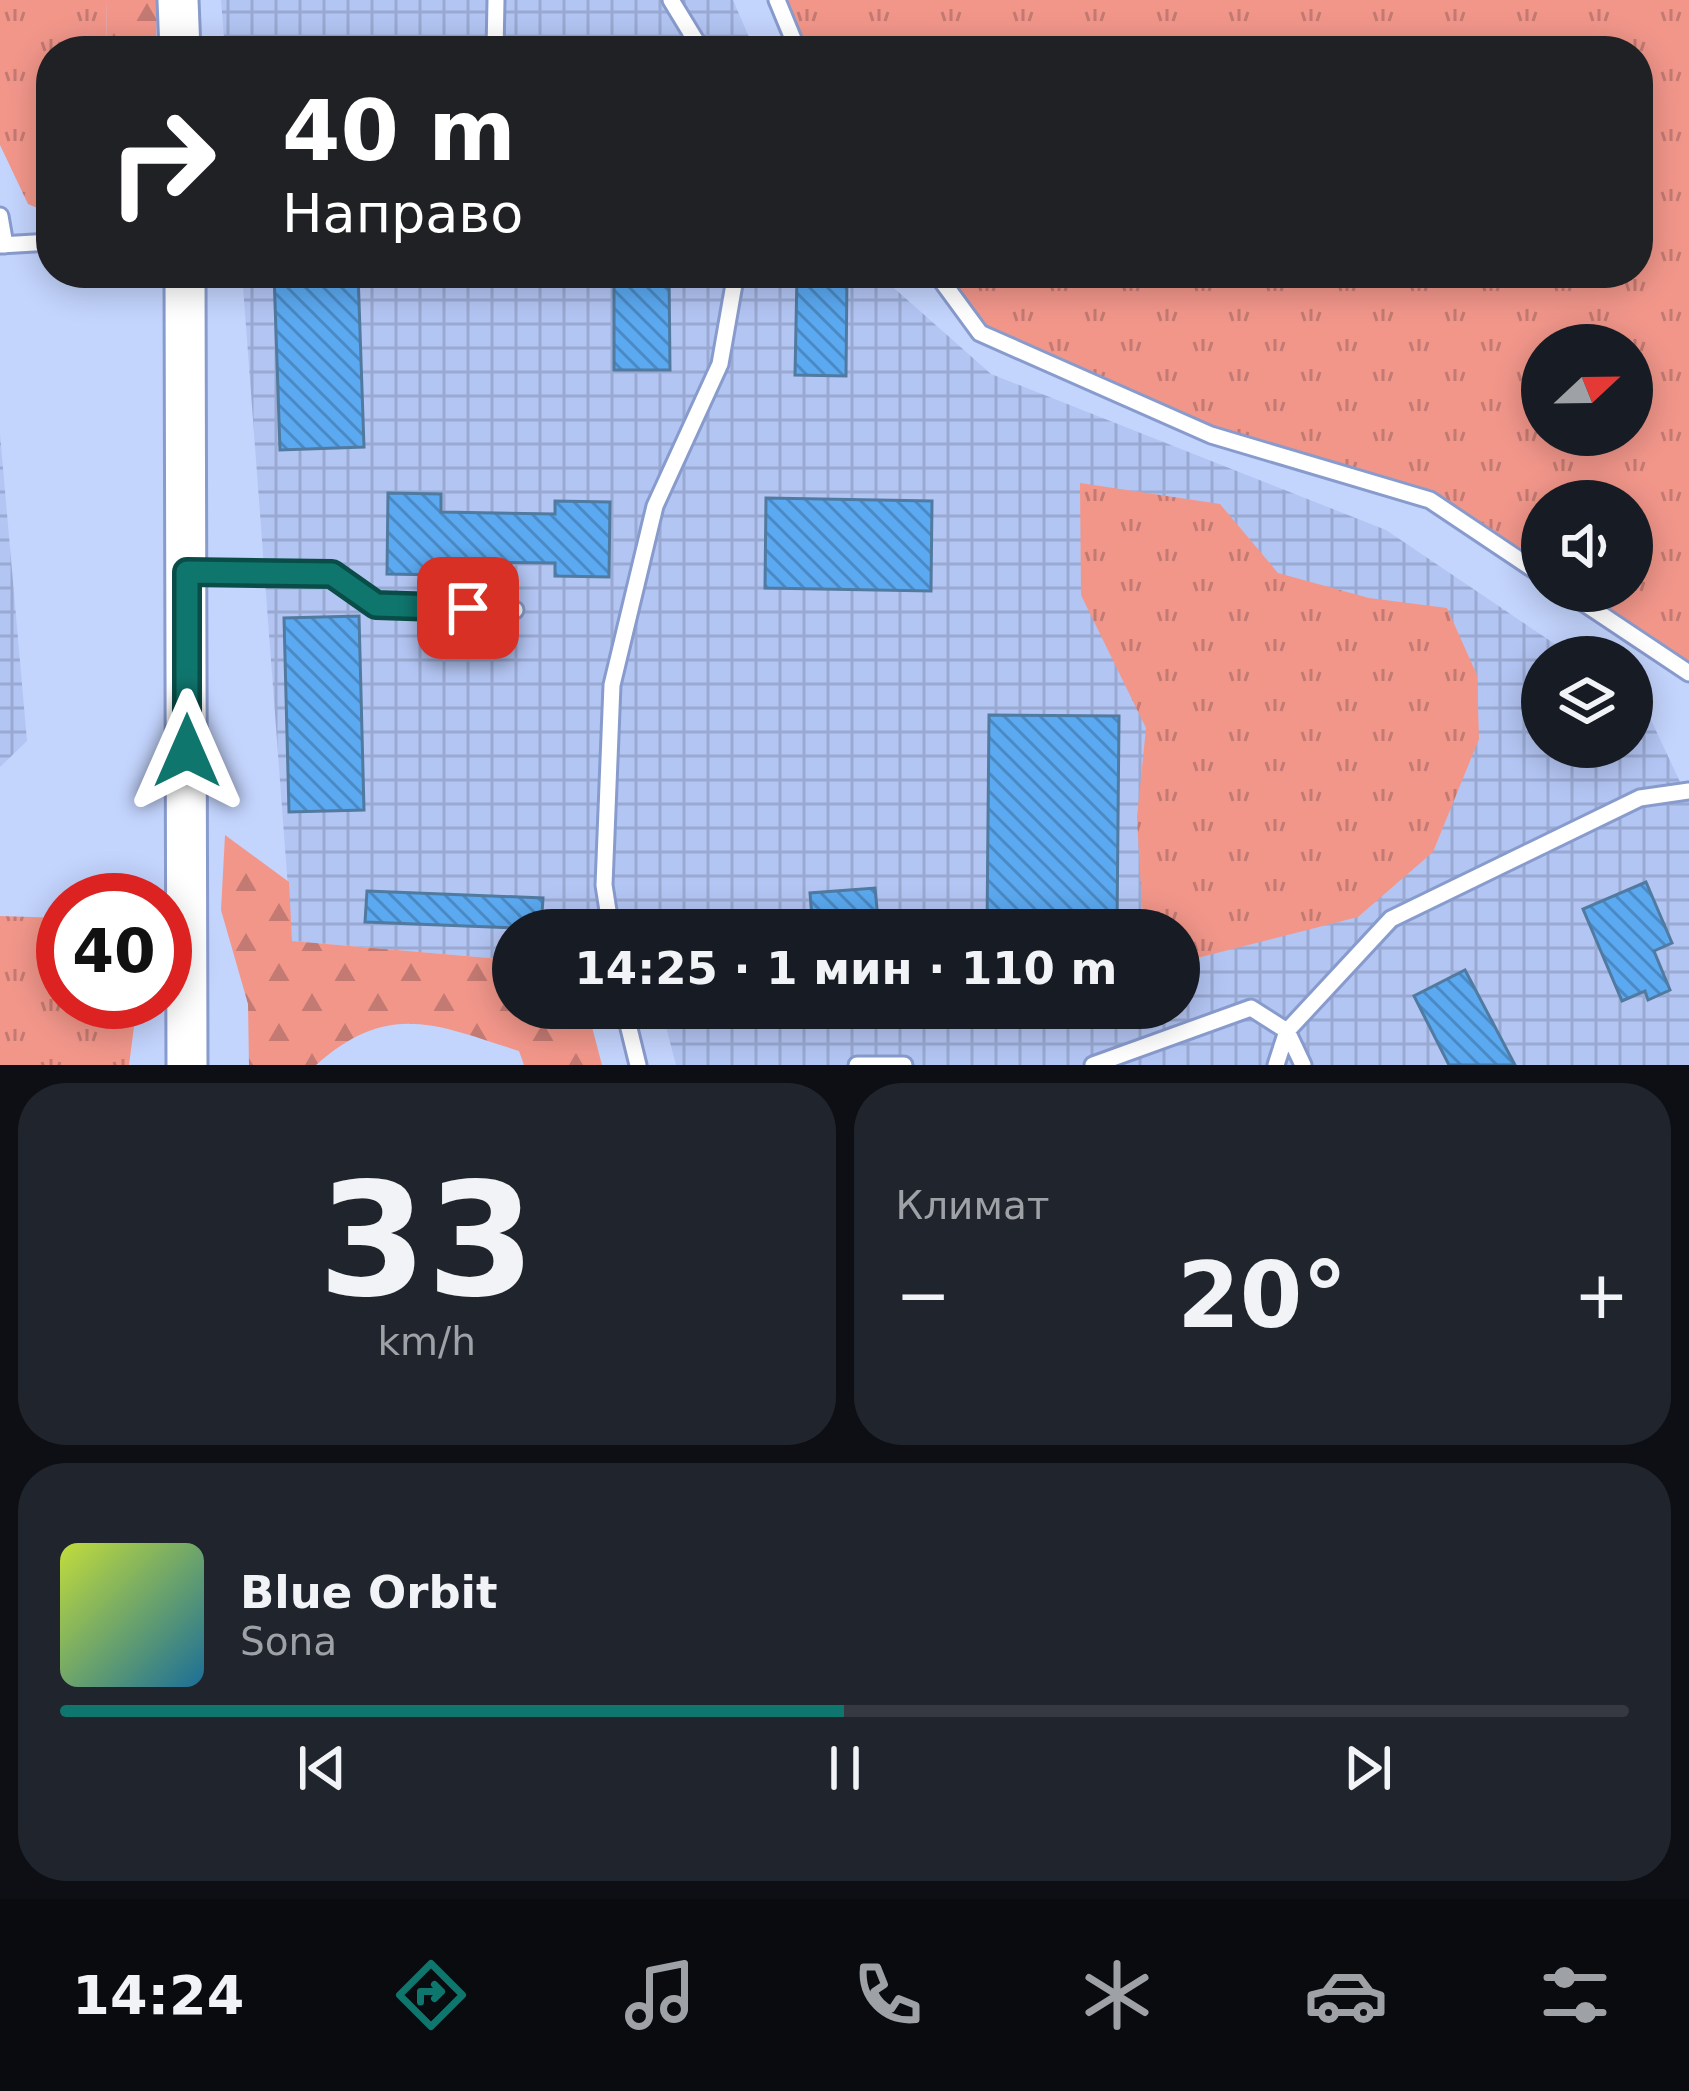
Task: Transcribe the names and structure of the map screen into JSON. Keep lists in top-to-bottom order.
{
  "north": "right",
  "page": {
    "turn": ["40 m", "Направо"],
    "limit": "40",
    "trip": "14:25 · 1 мин · 110 m",
    "tile": [
      ["33", "km/h"],
      "Климат"
    ],
    "heat": ["−", "20°", "+"],
    "song": ["Blue Orbit", "Sona"],
    "tabs": "14:24"
  }
}
